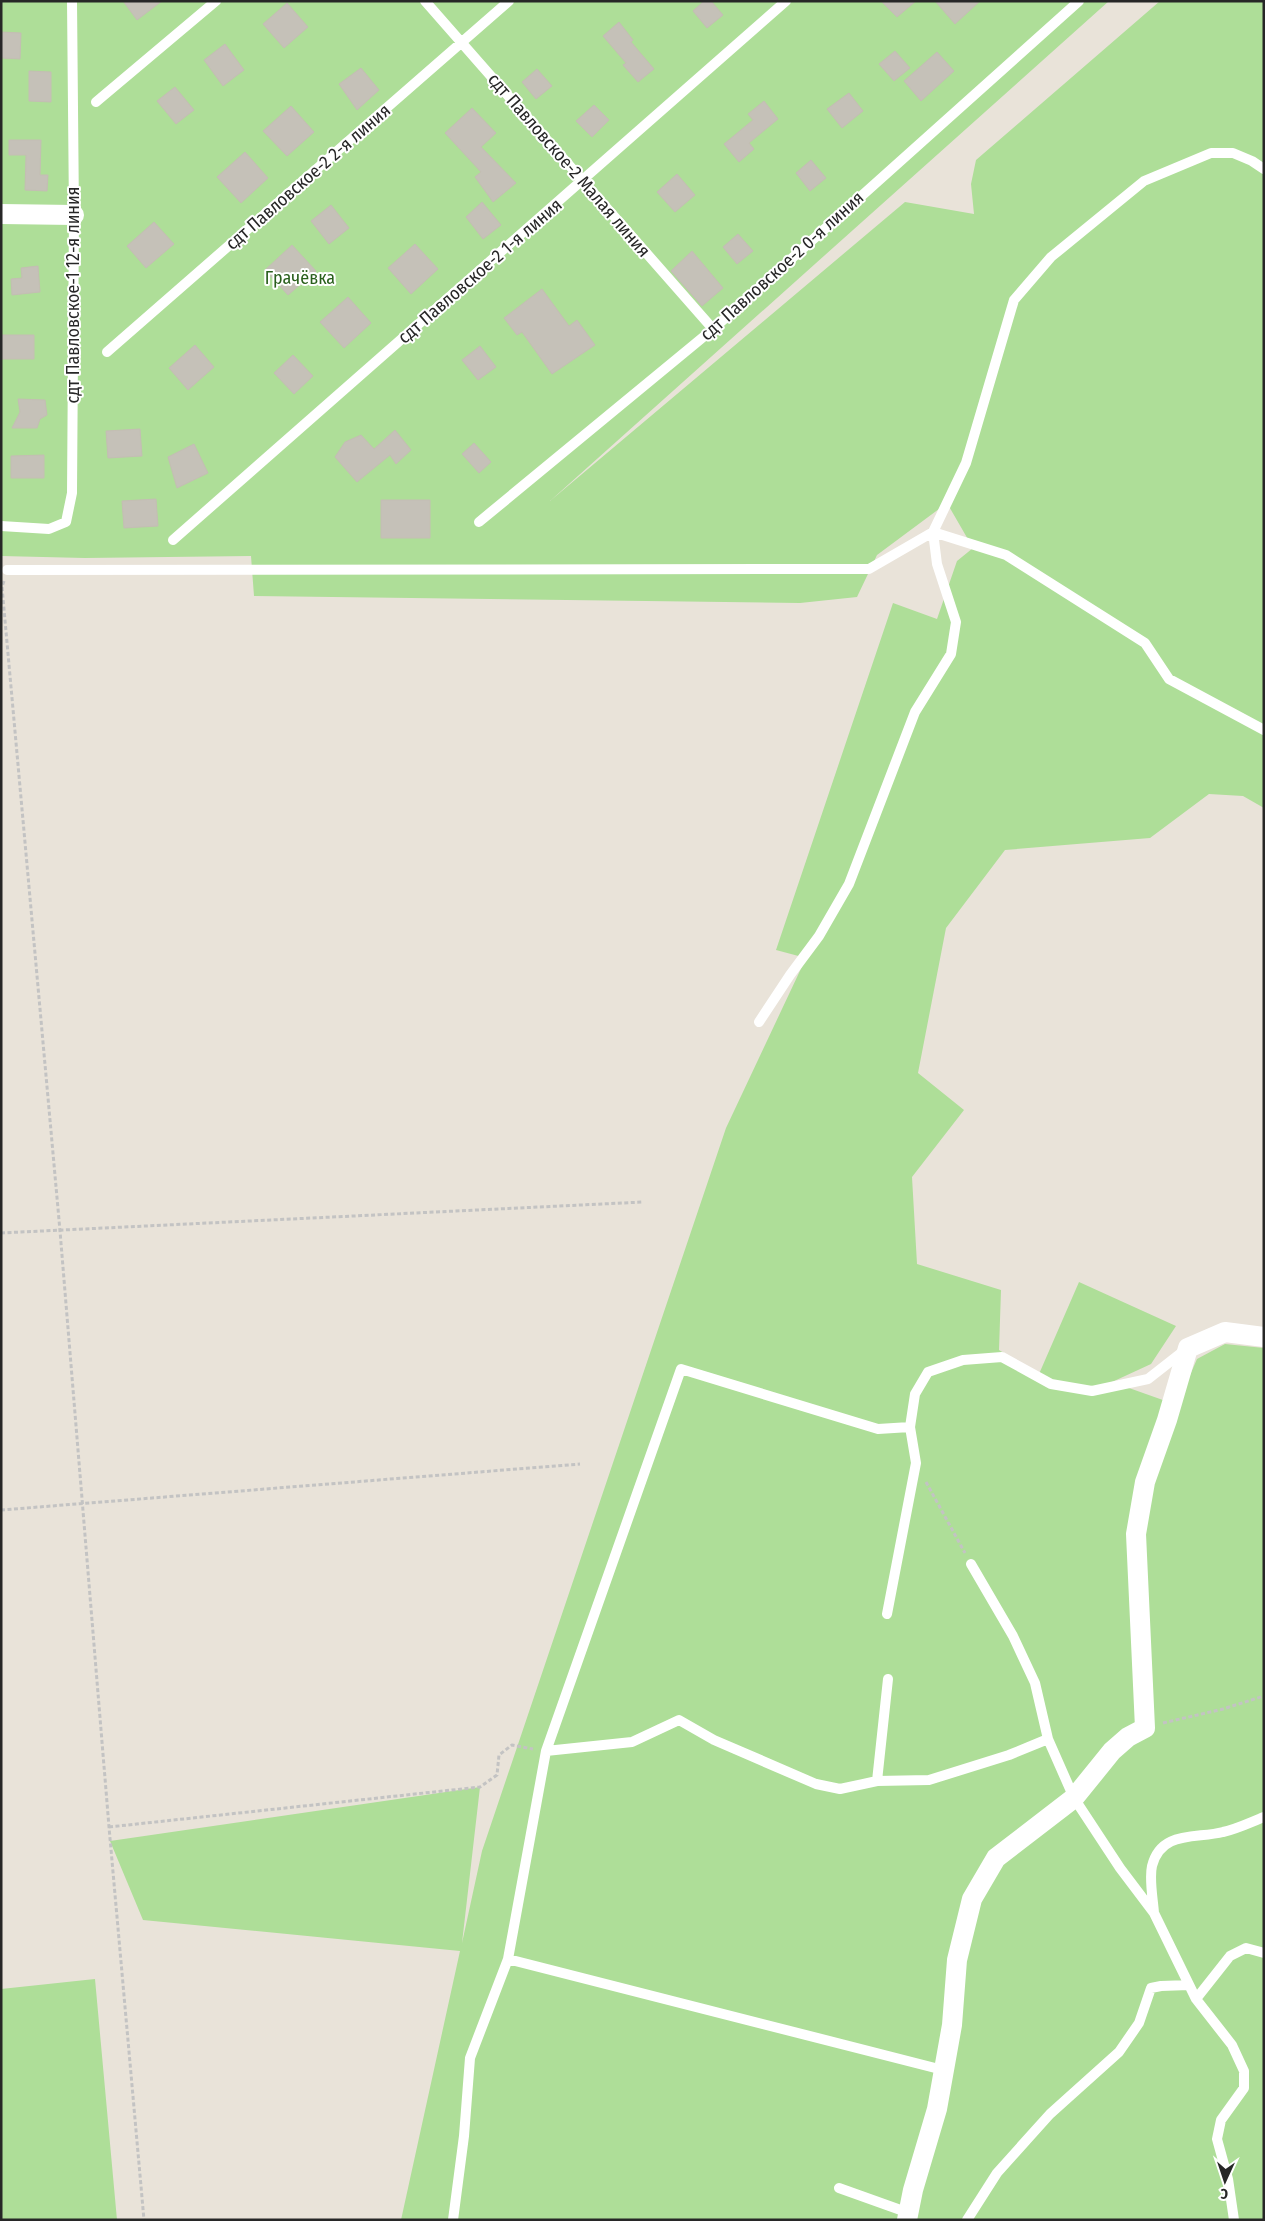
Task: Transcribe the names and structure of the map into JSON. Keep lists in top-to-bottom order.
{
  "streets": {
    "lane": [
      "сдт Павловское-2 Малая линия",
      "сдт Павловское-2 2-я линия",
      "сдт Павловское-2 0-я линия",
      "сдт Павловское-2 1-я линия",
      "сдт Павловское-1 12-я линия"
    ]
  },
  "crossings": [
    ["сдт Павловское-2 Малая линия", "сдт Павловское-2 2-я линия"],
    ["сдт Павловское-2 Малая линия", "сдт Павловское-2 0-я линия"],
    ["сдт Павловское-2 Малая линия", "сдт Павловское-2 1-я линия"]
  ],
  "parks": ["Грачёвка"],
  "north": "bottom"
}
